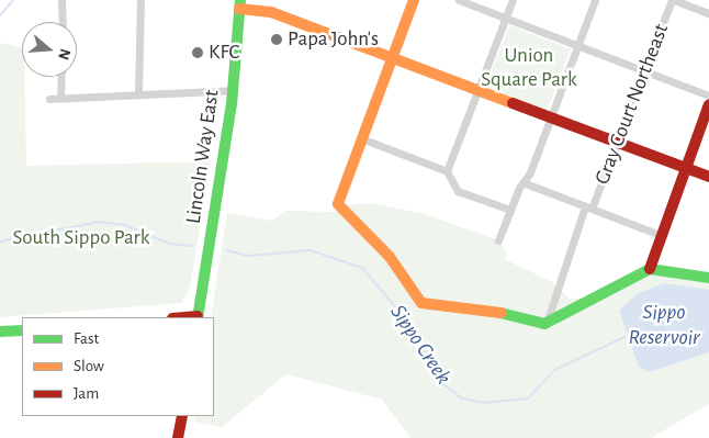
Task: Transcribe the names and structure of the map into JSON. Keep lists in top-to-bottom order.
{
  "streets": {
    "street": ["Gray Court Northeast", "Lincoln Way East"]
  },
  "water": ["Sippo Reservoir", "Sippo Creek"],
  "parks": ["Union Square Park", "South Sippo Park"],
  "places": ["Papa John's", "KFC"],
  "legend": ["Fast", "Slow", "Jam"],
  "north": "right"
}
